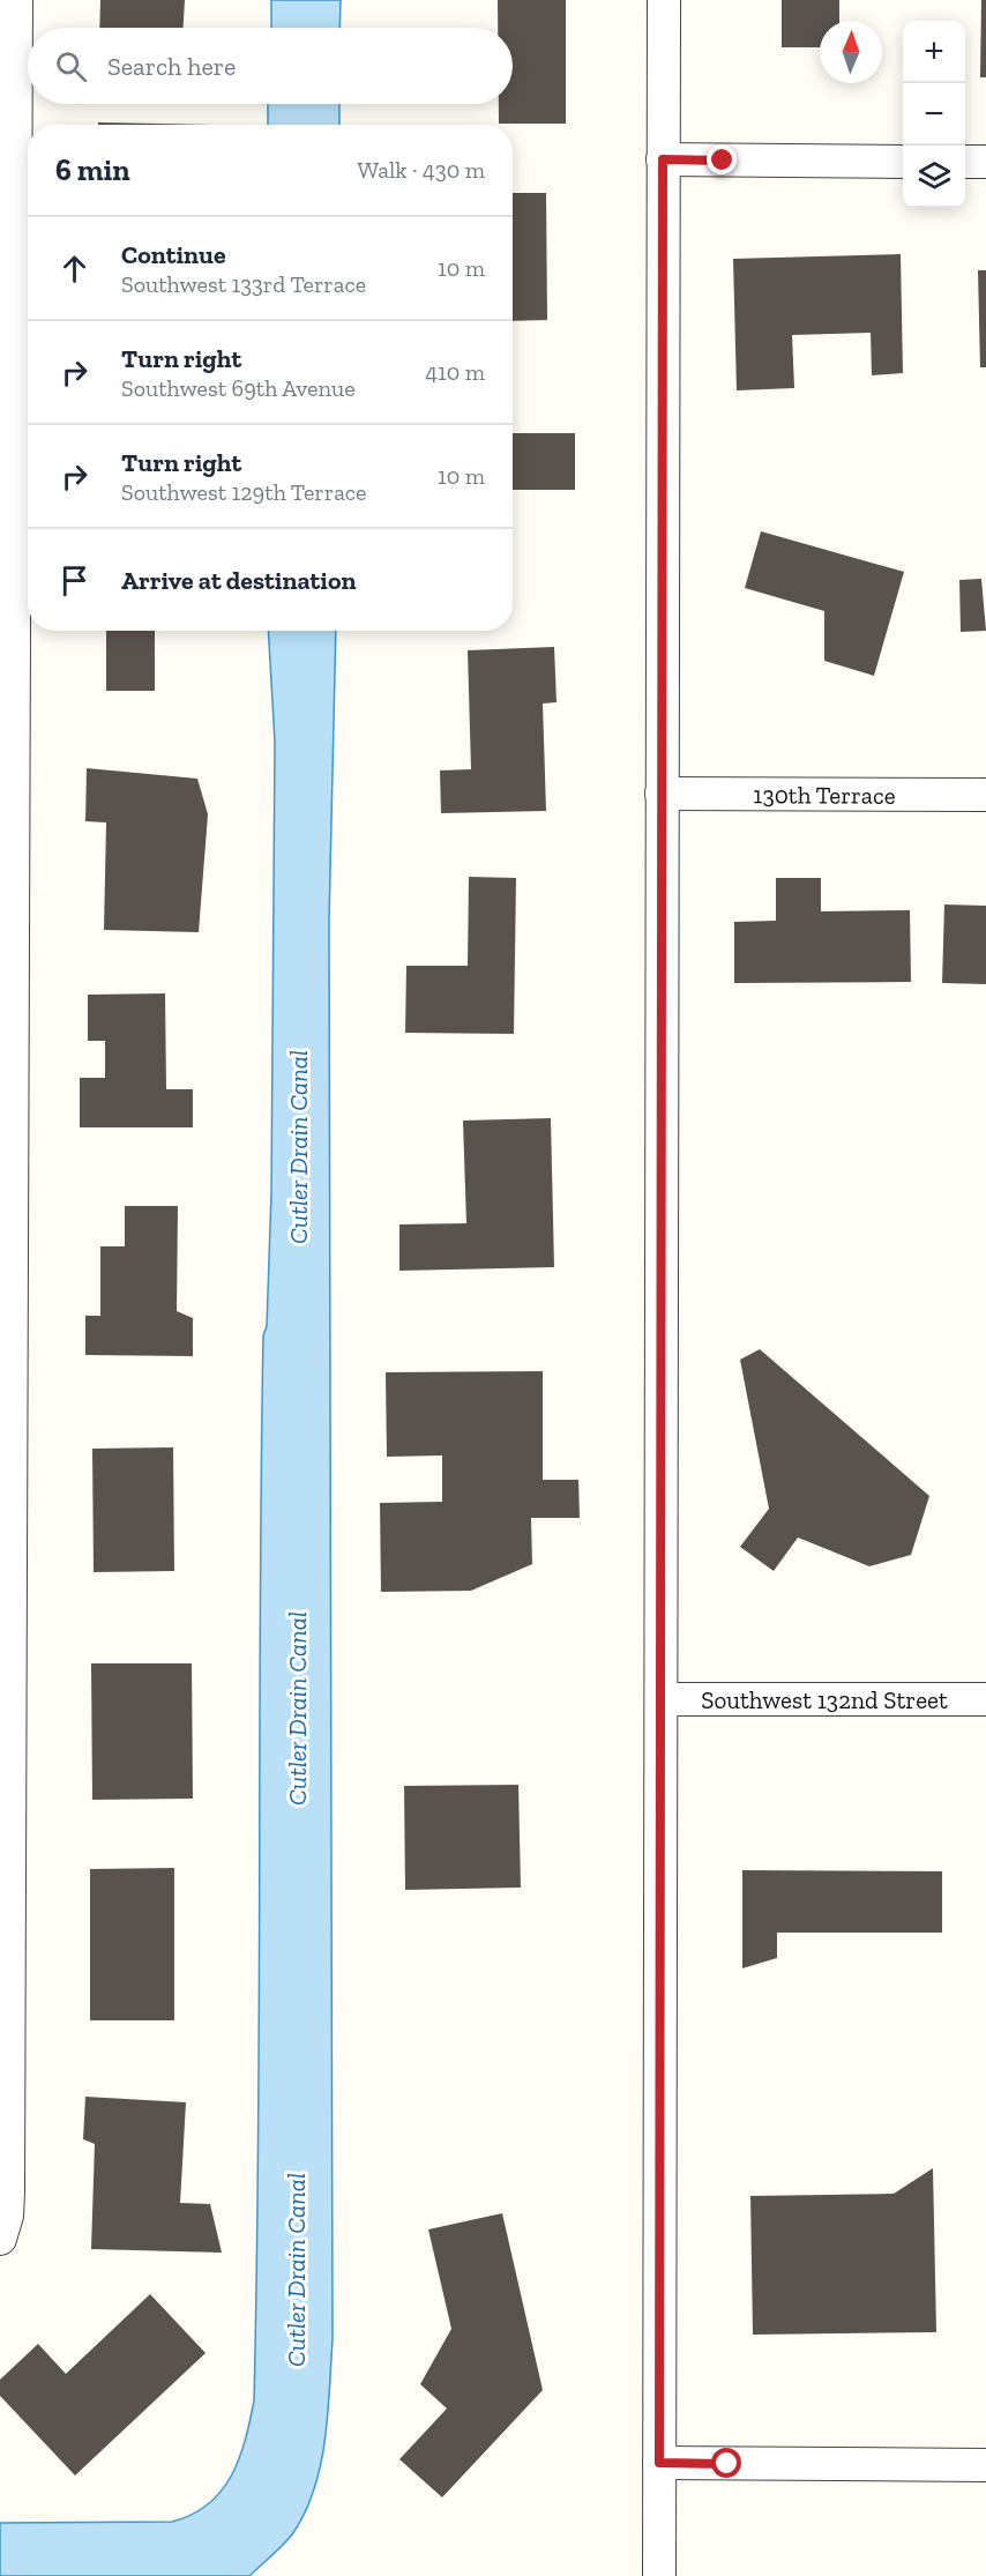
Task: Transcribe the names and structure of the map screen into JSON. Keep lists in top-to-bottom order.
{
  "streets": {
    "street": ["130th Terrace", "Southwest 132nd Street"]
  },
  "water": ["Cutler Drain Canal"],
  "north": "top",
  "page": {
    "map_buttons": ["+", "−"],
    "search": "Search here",
    "heading": ["6 min", "Walk · 430 m"],
    "list": [
      ["Continue", "Southwest 133rd Terrace", "10 m"],
      ["Turn right", "Southwest 69th Avenue", "410 m"],
      ["Turn right", "Southwest 129th Terrace", "10 m"],
      "Arrive at destination"
    ]
  }
}
